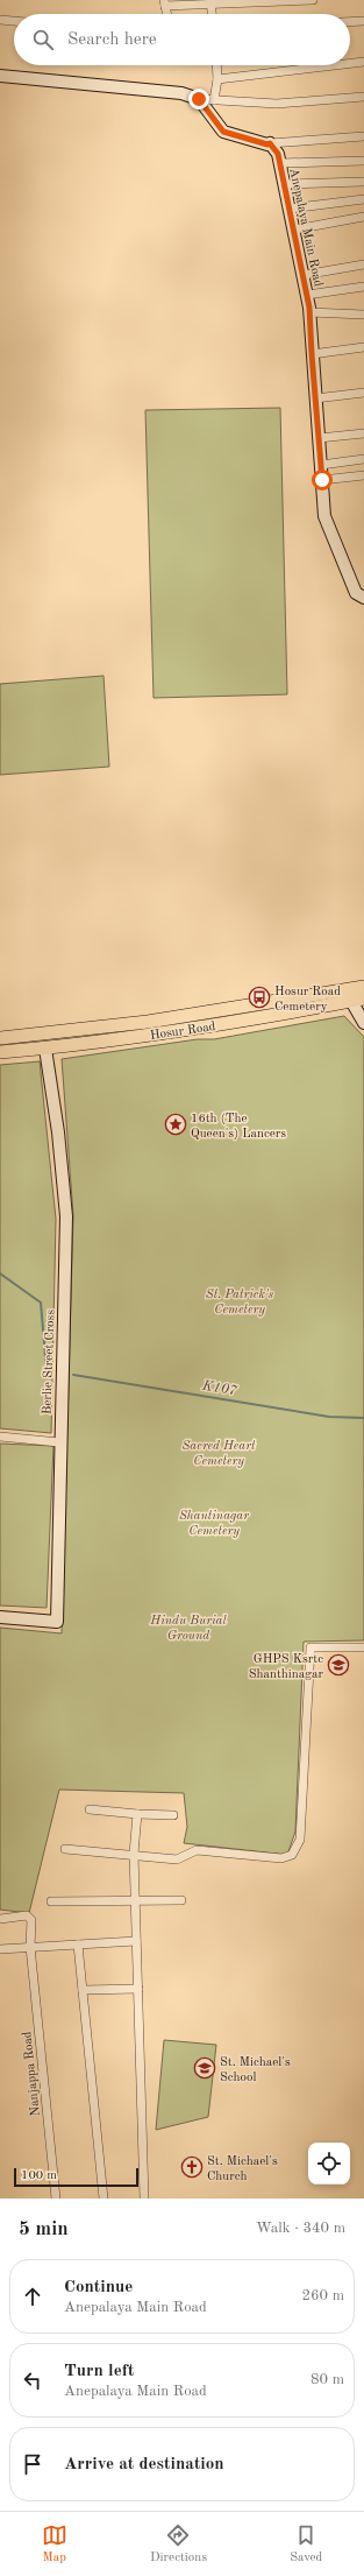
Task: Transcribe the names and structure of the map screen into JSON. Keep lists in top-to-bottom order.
{
  "streets": {
    "main road": ["Hosur Road"],
    "street": ["Anepalaya Main Road", "Berlie Street Cross", "Nanjappa Road"]
  },
  "crossings": [
    ["Hosur Road", "Berlie Street Cross"]
  ],
  "water": ["K107"],
  "parks": [
    "St. Patrick's Cemetery",
    "Sacred Heart Cemetery",
    "Shantinagar Cemetery",
    "Hindu Burial Ground"
  ],
  "places": {
    "bus stop": ["Hosur Road Cemetery"],
    "place": ["16th (The Queen's) Lancers"],
    "school or university": ["GHPS Ksrtc Shanthinagar", "St. Michael's School"],
    "church": ["St. Michael's Church"]
  },
  "scale_bar": "100 m",
  "page": {
    "search": "Search here",
    "scale": "100 m",
    "heading": ["5 min", "Walk · 340 m"],
    "list": [
      ["Continue", "Anepalaya Main Road", "260 m"],
      ["Turn left", "Anepalaya Main Road", "80 m"],
      "Arrive at destination"
    ],
    "nav": ["Map", "Directions", "Saved"]
  }
}
